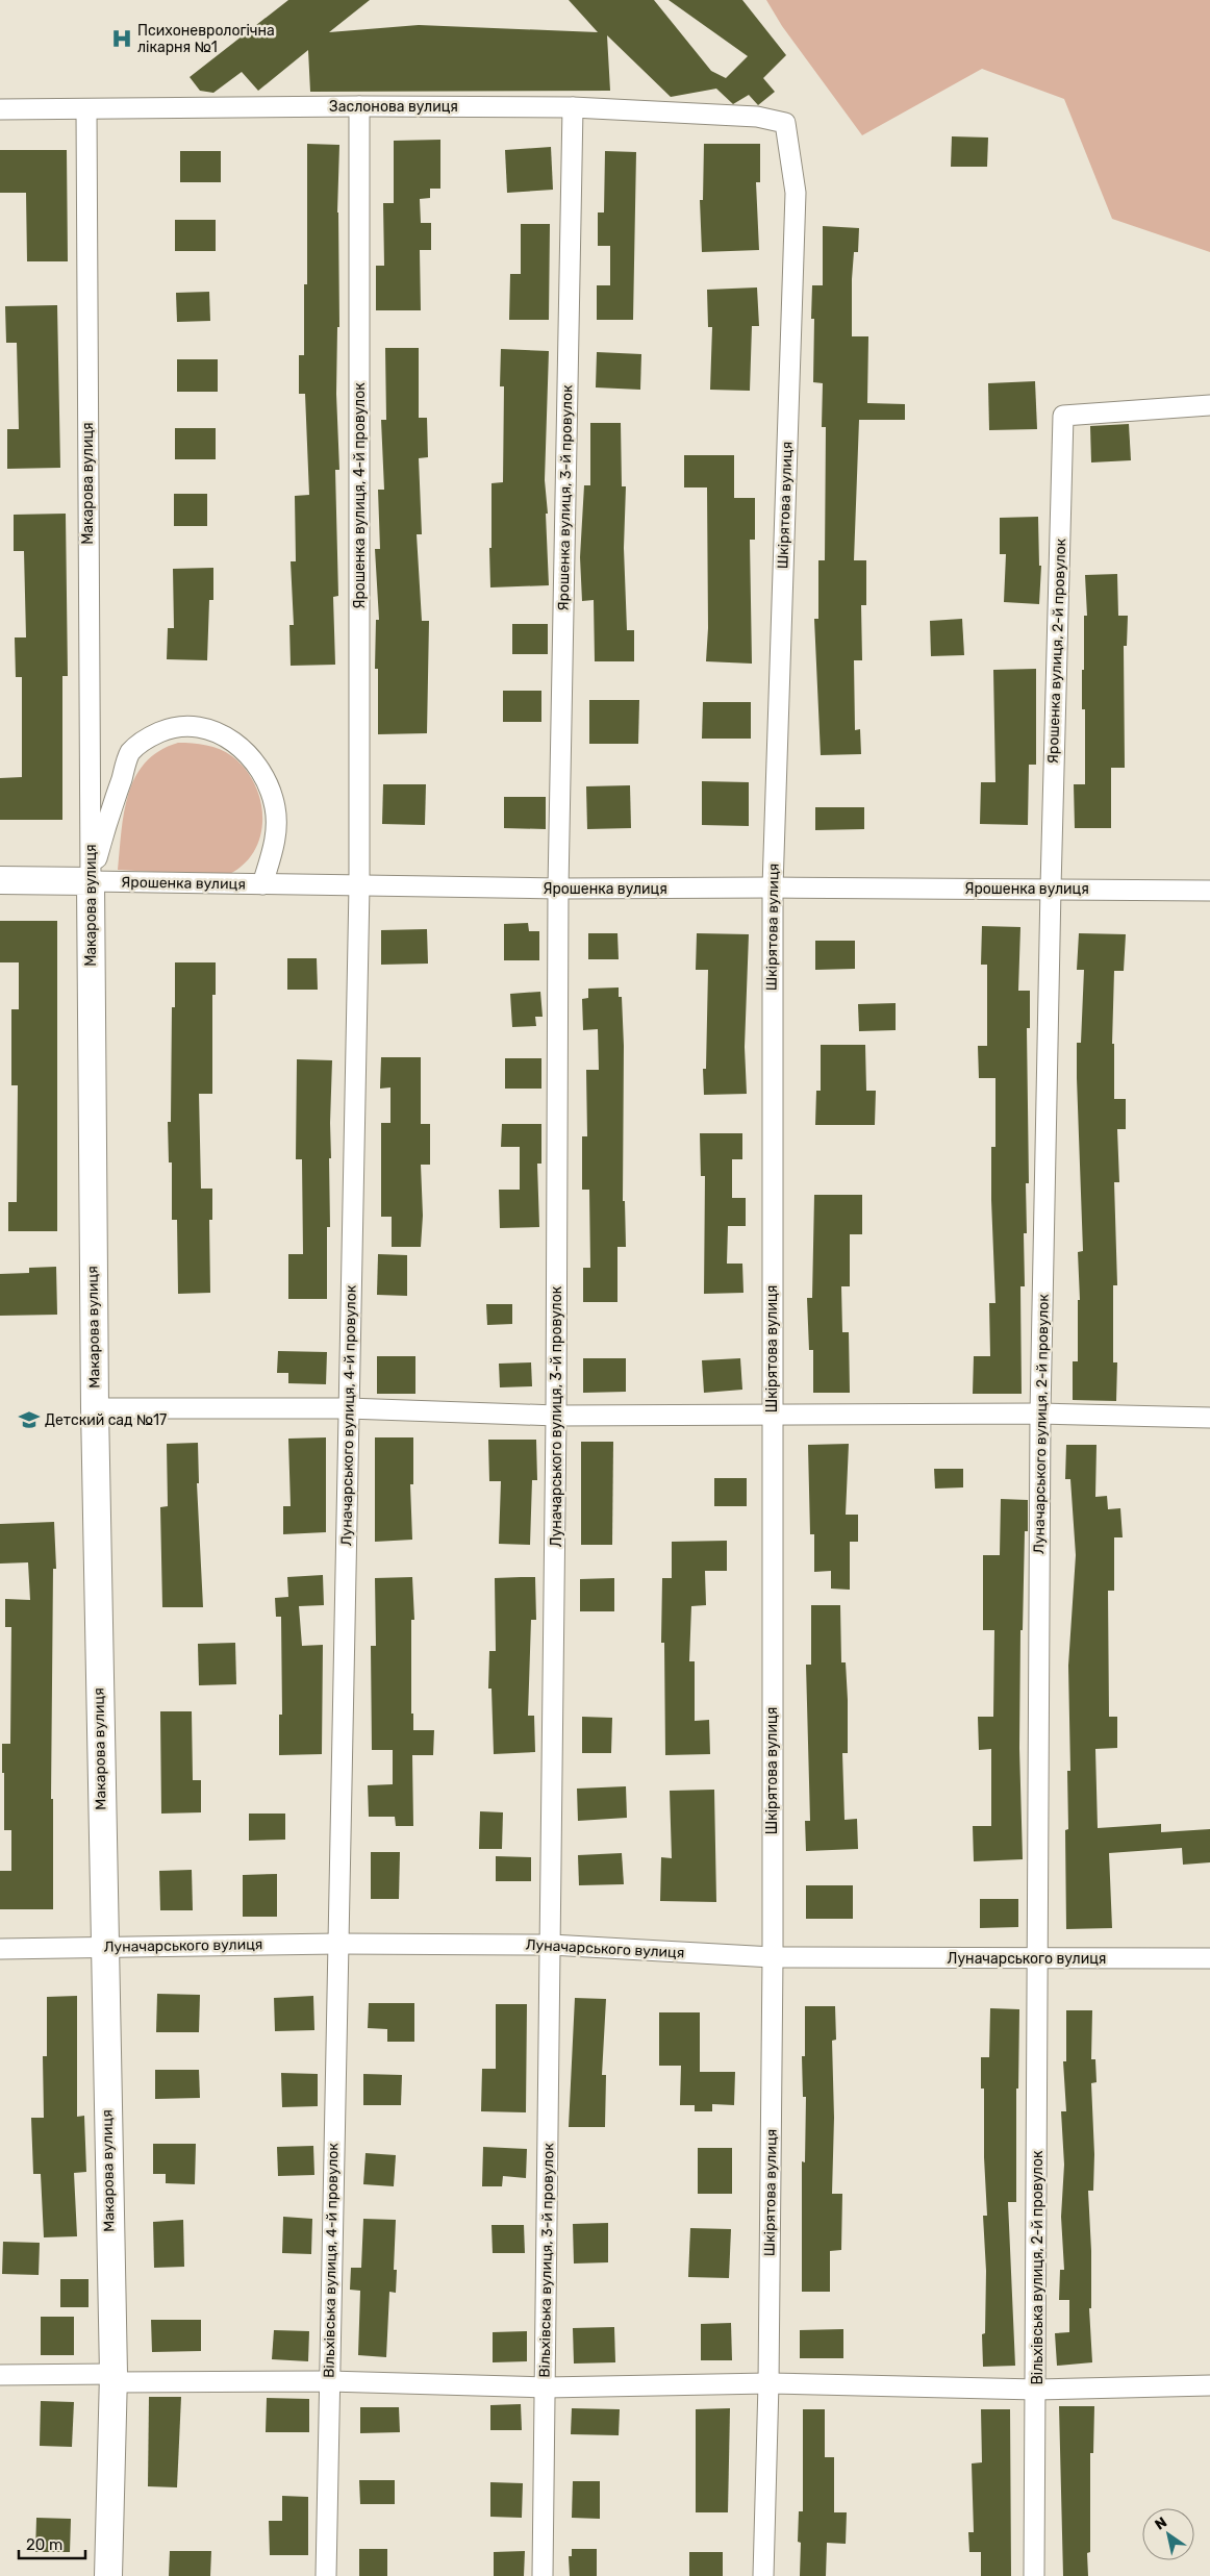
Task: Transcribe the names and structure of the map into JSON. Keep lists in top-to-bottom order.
{
  "streets": {
    "street": [
      "Заслонова вулиця",
      "Макарова вулиця",
      "Ярошенка вулиця, 4-й провулок",
      "Ярошенка вулиця, 3-й провулок",
      "Шкірятова вулиця",
      "Ярошенка вулиця, 2-й провулок",
      "Ярошенка вулиця",
      "Луначарського вулиця, 4-й провулок",
      "Луначарського вулиця, 3-й провулок",
      "Луначарського вулиця, 2-й провулок",
      "Луначарського вулиця",
      "Вільхівська вулиця, 4-й провулок",
      "Вільхівська вулиця, 3-й провулок",
      "Вільхівська вулиця, 2-й провулок"
    ]
  },
  "crossings": [
    ["Заслонова вулиця", "Макарова вулиця"],
    ["Заслонова вулиця", "Ярошенка вулиця, 4-й провулок"],
    ["Заслонова вулиця", "Ярошенка вулиця, 3-й провулок"],
    ["Заслонова вулиця", "Шкірятова вулиця"],
    ["Макарова вулиця", "Ярошенка вулиця"],
    ["Макарова вулиця", "Луначарського вулиця"],
    ["Ярошенка вулиця, 4-й провулок", "Ярошенка вулиця"],
    ["Ярошенка вулиця, 4-й провулок", "Луначарського вулиця, 4-й провулок"],
    ["Ярошенка вулиця, 3-й провулок", "Ярошенка вулиця"],
    ["Ярошенка вулиця, 3-й провулок", "Луначарського вулиця, 3-й провулок"],
    ["Шкірятова вулиця", "Ярошенка вулиця"],
    ["Шкірятова вулиця", "Луначарського вулиця"],
    ["Ярошенка вулиця, 2-й провулок", "Ярошенка вулиця"],
    ["Ярошенка вулиця, 2-й провулок", "Луначарського вулиця, 2-й провулок"],
    ["Ярошенка вулиця", "Луначарського вулиця, 4-й провулок"],
    ["Ярошенка вулиця", "Луначарського вулиця, 3-й провулок"],
    ["Ярошенка вулиця", "Луначарського вулиця, 2-й провулок"],
    ["Луначарського вулиця, 4-й провулок", "Луначарського вулиця"],
    ["Луначарського вулиця, 4-й провулок", "Вільхівська вулиця, 4-й провулок"],
    ["Луначарського вулиця, 3-й провулок", "Луначарського вулиця"],
    ["Луначарського вулиця, 3-й провулок", "Вільхівська вулиця, 3-й провулок"],
    ["Луначарського вулиця, 2-й провулок", "Луначарського вулиця"],
    ["Луначарського вулиця, 2-й провулок", "Вільхівська вулиця, 2-й провулок"],
    ["Луначарського вулиця", "Вільхівська вулиця, 4-й провулок"],
    ["Луначарського вулиця", "Вільхівська вулиця, 3-й провулок"],
    ["Луначарського вулиця", "Вільхівська вулиця, 2-й провулок"]
  ],
  "places": {
    "hospital": ["Психоневрологічна лікарня №1"],
    "school or university": ["Детский сад №17"]
  },
  "scale_bar": "20 m",
  "north": "top left"
}
